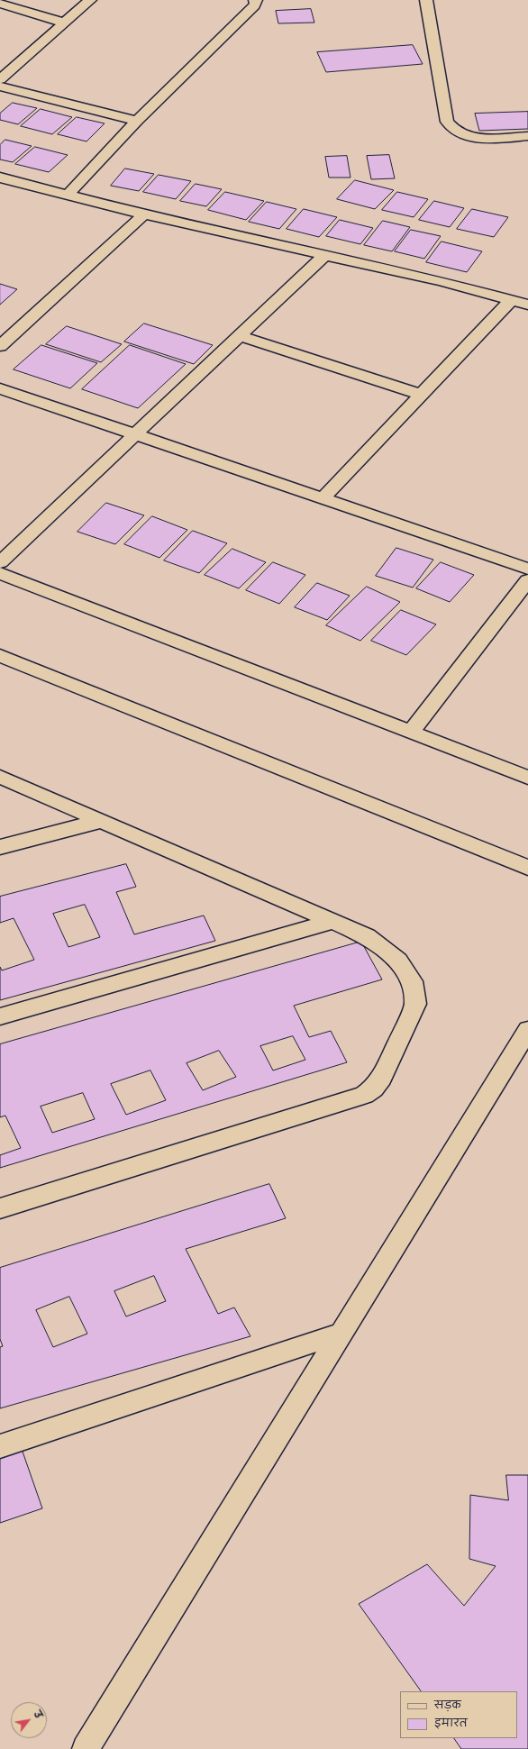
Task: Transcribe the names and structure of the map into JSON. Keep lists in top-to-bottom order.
{
  "legend": ["सड़क", "इमारत"],
  "north": "top right"
}
